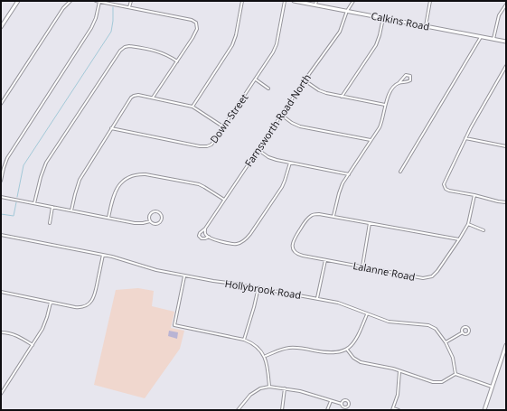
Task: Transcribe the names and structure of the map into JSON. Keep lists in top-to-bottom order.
{
  "streets": {
    "main road": ["Calkins Road"],
    "street": [
      "Down Street",
      "Farnsworth Road North",
      "Lalanne Road",
      "Hollybrook Road"
    ]
  },
  "crossings": [
    ["Calkins Road", "Farnsworth Road North"]
  ]
}
